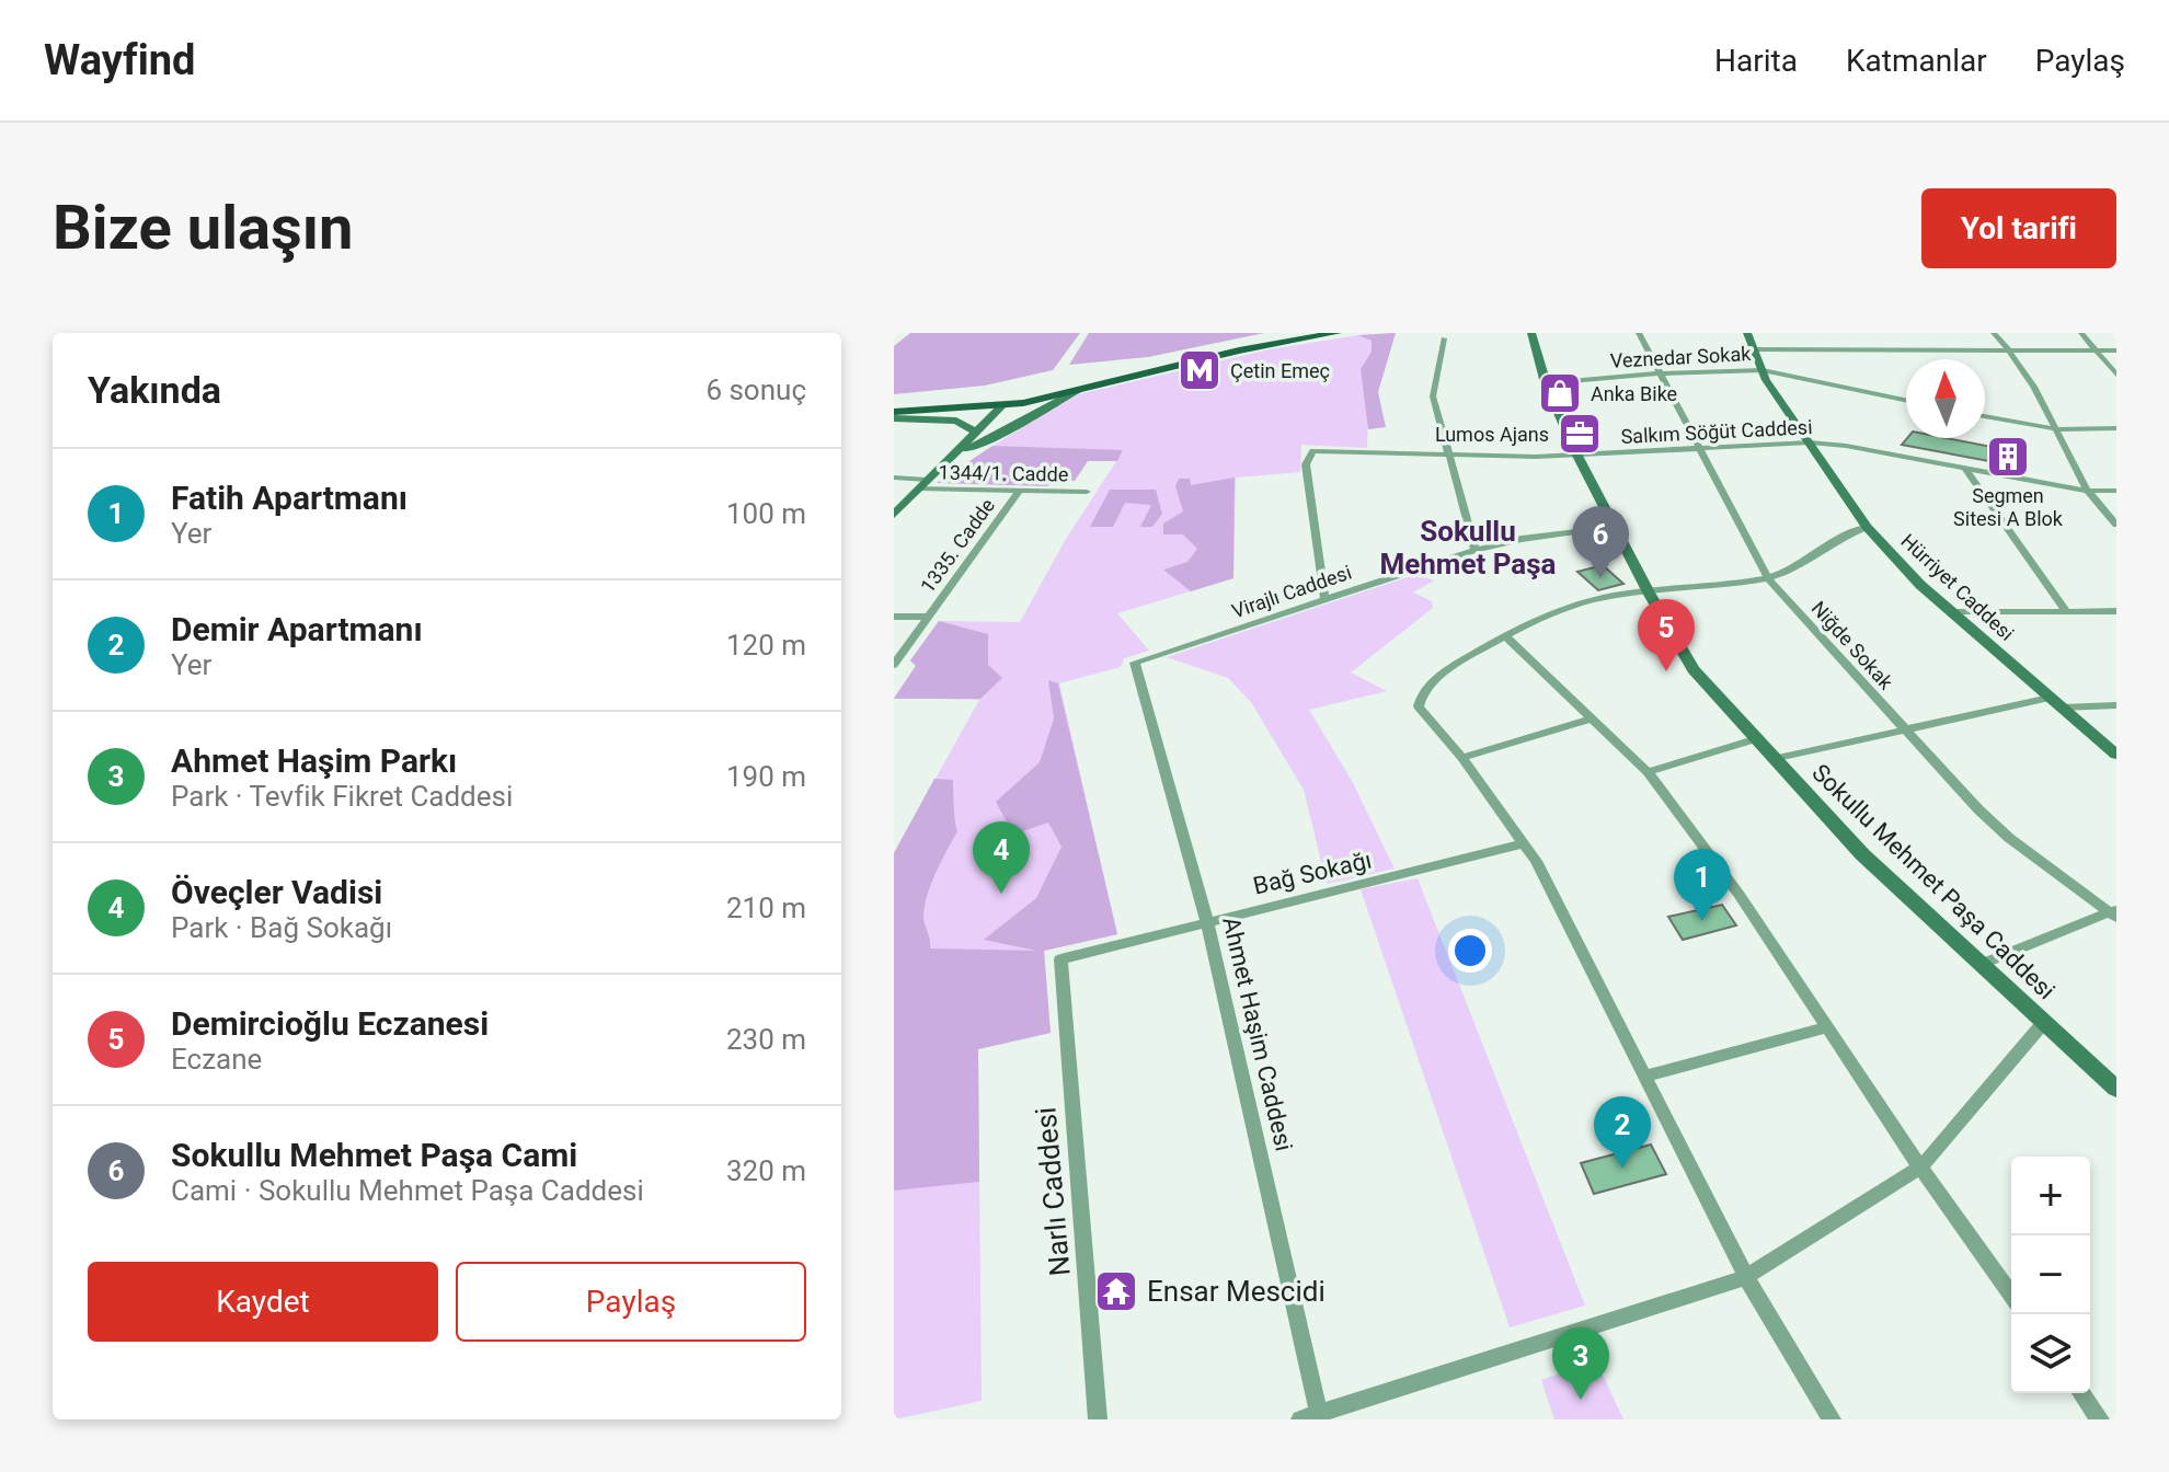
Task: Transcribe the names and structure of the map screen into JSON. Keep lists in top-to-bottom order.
{
  "streets": {
    "main road": ["Hürriyet Caddesi", "Sokullu Mehmet Paşa Caddesi"],
    "street": [
      "Veznedar Sokak",
      "Salkım Söğüt Caddesi",
      "1344/1. Cadde",
      "1335. Cadde",
      "Virajlı Caddesi",
      "Niğde Sokak",
      "Bağ Sokağı",
      "Ahmet Haşim Caddesi",
      "Narlı Caddesi"
    ]
  },
  "crossings": [
    ["Veznedar Sokak", "Hürriyet Caddesi"],
    ["Veznedar Sokak", "Niğde Sokak"],
    ["Veznedar Sokak", "Sokullu Mehmet Paşa Caddesi"],
    ["Salkım Söğüt Caddesi", "Hürriyet Caddesi"],
    ["Salkım Söğüt Caddesi", "Virajlı Caddesi"],
    ["Salkım Söğüt Caddesi", "Niğde Sokak"],
    ["Salkım Söğüt Caddesi", "Sokullu Mehmet Paşa Caddesi"],
    ["1344/1. Cadde", "1335. Cadde"],
    ["Virajlı Caddesi", "Sokullu Mehmet Paşa Caddesi"],
    ["Virajlı Caddesi", "Ahmet Haşim Caddesi"],
    ["Bağ Sokağı", "Ahmet Haşim Caddesi"],
    ["Bağ Sokağı", "Narlı Caddesi"]
  ],
  "districts": ["Sokullu Mehmet Paşa"],
  "places": {
    "metro station": ["Çetin Emeç"],
    "shop": ["Anka Bike"],
    "office": ["Lumos Ajans"],
    "building": ["Segmen Sitesi A Blok"],
    "temple": ["Ensar Mescidi"]
  },
  "north": "top",
  "page": {
    "header": "Wayfind",
    "nav": ["Harita", "Katmanlar", "Paylaş"],
    "buttons": [
      "Yol tarifi",
      ["Kaydet", "Paylaş"]
    ],
    "title": "Bize ulaşın",
    "heading": ["Yakında", "6 sonuç"],
    "list": [
      {
        "mark": "1",
        "name": "Fatih Apartmanı",
        "note": "Yer",
        "value": "100 m"
      },
      {
        "mark": "2",
        "name": "Demir Apartmanı",
        "note": "Yer",
        "value": "120 m"
      },
      {
        "mark": "3",
        "name": "Ahmet Haşim Parkı",
        "note": "Park · Tevfik Fikret Caddesi",
        "value": "190 m"
      },
      {
        "mark": "4",
        "name": "Öveçler Vadisi",
        "note": "Park · Bağ Sokağı",
        "value": "210 m"
      },
      {
        "mark": "5",
        "name": "Demircioğlu Eczanesi",
        "note": "Eczane",
        "value": "230 m"
      },
      {
        "mark": "6",
        "name": "Sokullu Mehmet Paşa Cami",
        "note": "Cami · Sokullu Mehmet Paşa Caddesi",
        "value": "320 m"
      }
    ],
    "pins": [
      "6",
      "5",
      "4",
      "1",
      "2",
      "3"
    ],
    "map_buttons": ["+", "−"]
  }
}
